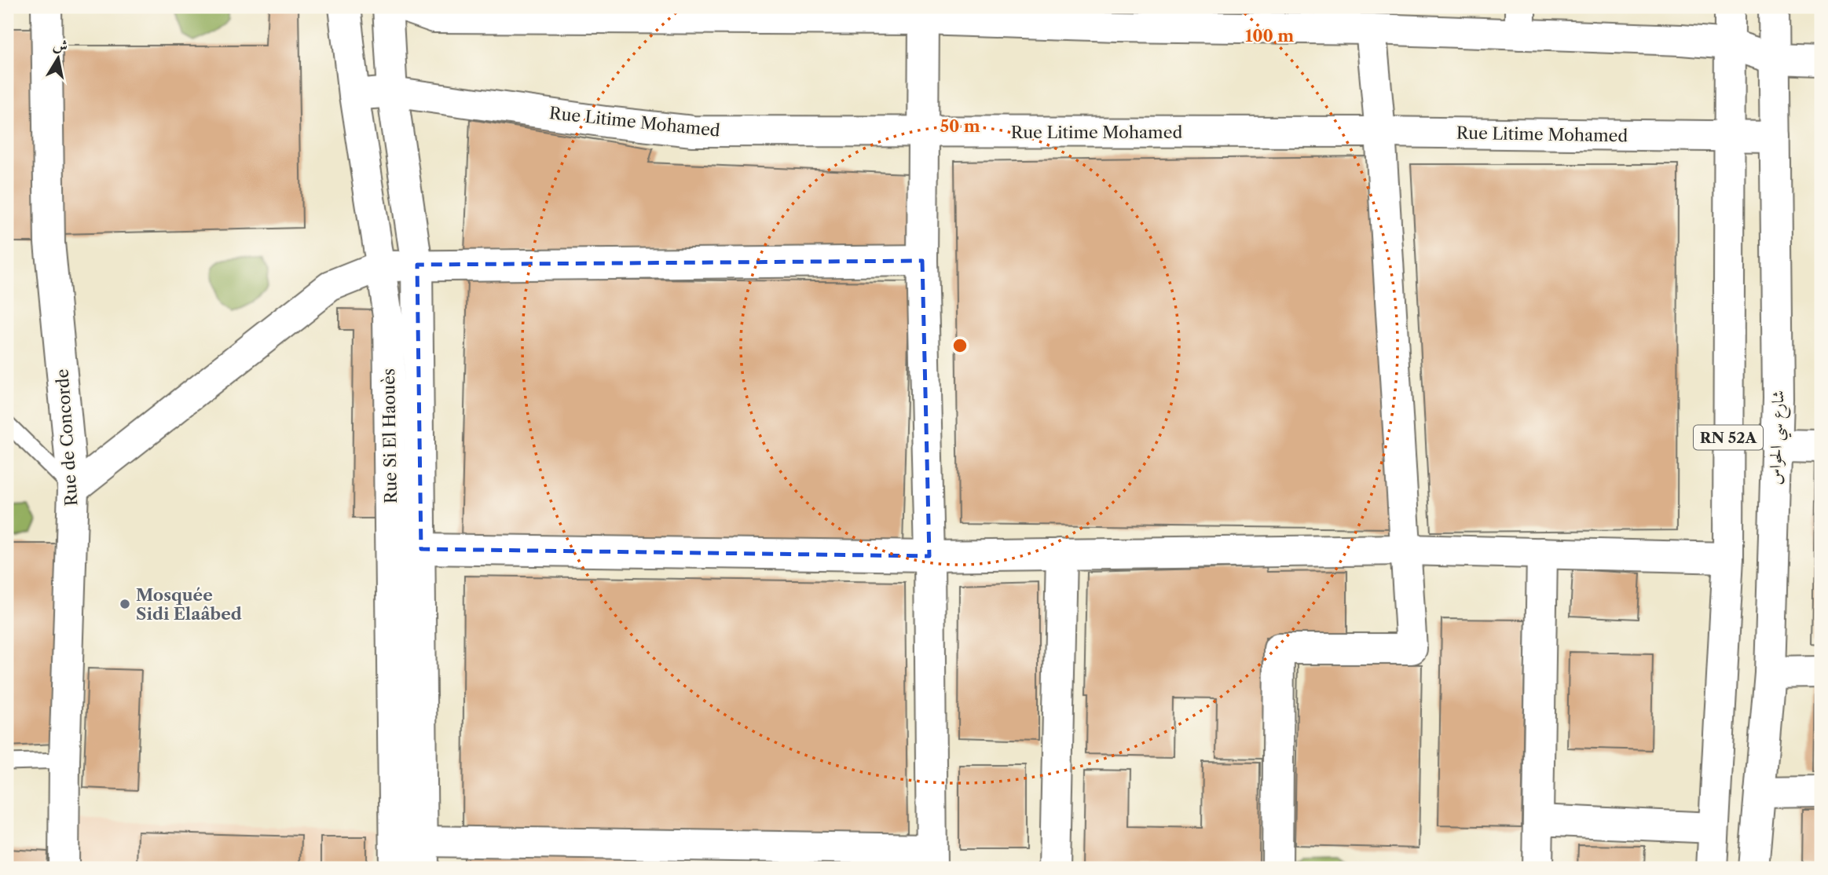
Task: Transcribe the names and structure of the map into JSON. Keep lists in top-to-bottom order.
{
  "streets": {
    "street": [
      "Rue Litime Mohamed",
      "Rue Si El Haouès",
      "Rue de Concorde",
      "RN 52A",
      "شارع سي الحواس"
    ]
  },
  "crossings": [
    ["Rue Litime Mohamed", "Rue Si El Haouès"],
    ["Rue Litime Mohamed", "RN 52A"],
    ["Rue Litime Mohamed", "شارع سي الحواس"]
  ],
  "places": ["Mosquée Sidi Elaâbed"],
  "north": "top",
  "rings": ["100 m", "50 m"]
}
